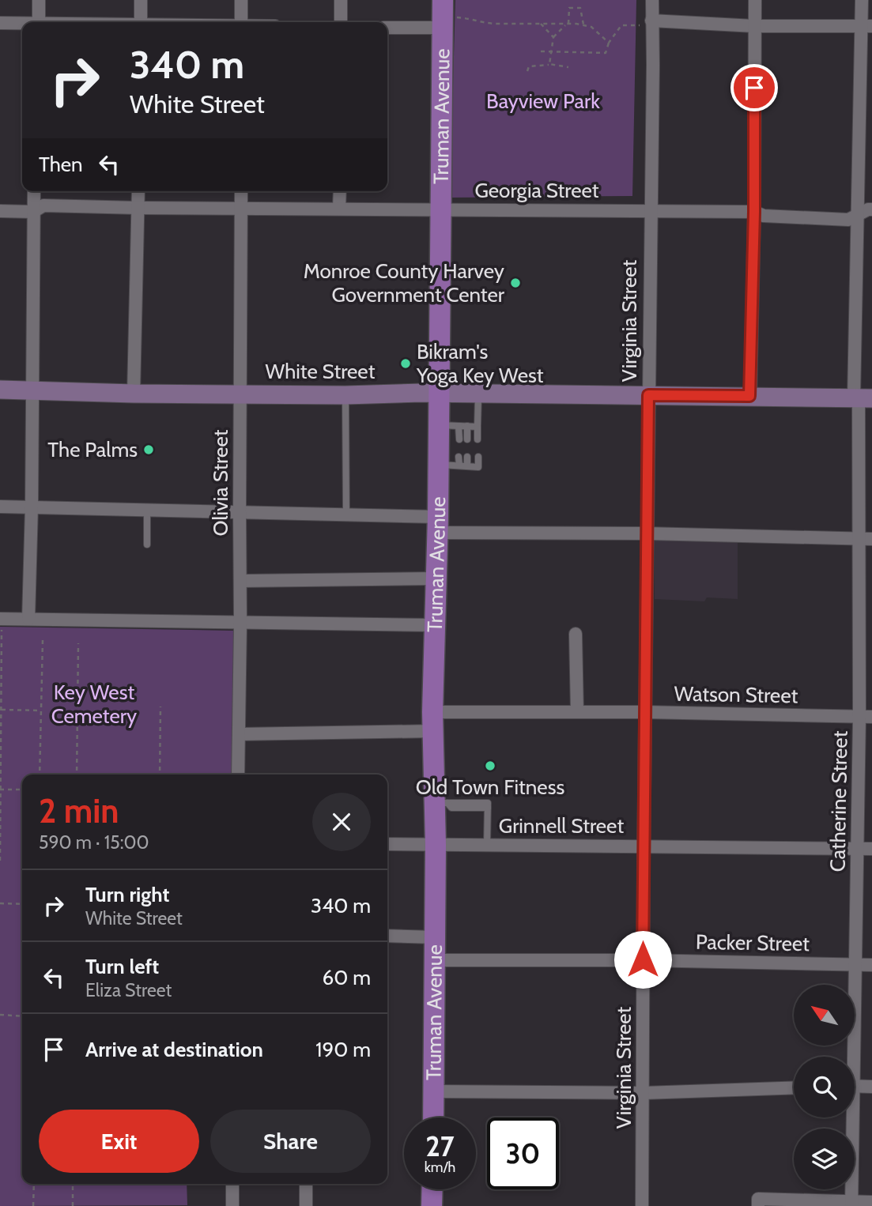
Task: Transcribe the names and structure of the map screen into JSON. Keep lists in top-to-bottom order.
{
  "streets": {
    "main road": ["Truman Avenue"],
    "street": [
      "Georgia Street",
      "Virginia Street",
      "White Street",
      "Olivia Street",
      "Watson Street",
      "Catherine Street",
      "Grinnell Street",
      "Packer Street"
    ]
  },
  "crossings": [
    ["Truman Avenue", "Georgia Street"],
    ["Truman Avenue", "White Street"],
    ["Truman Avenue", "Watson Street"],
    ["Truman Avenue", "Grinnell Street"],
    ["Truman Avenue", "Packer Street"],
    ["Georgia Street", "Virginia Street"],
    ["Georgia Street", "Olivia Street"],
    ["Georgia Street", "Catherine Street"],
    ["Virginia Street", "White Street"],
    ["Virginia Street", "Watson Street"],
    ["Virginia Street", "Grinnell Street"],
    ["Virginia Street", "Packer Street"],
    ["White Street", "Olivia Street"],
    ["White Street", "Catherine Street"],
    ["Olivia Street", "Watson Street"],
    ["Watson Street", "Catherine Street"],
    ["Catherine Street", "Grinnell Street"],
    ["Catherine Street", "Packer Street"]
  ],
  "parks": ["Bayview Park", "Key West Cemetery"],
  "places": [
    "Monroe County Harvey Government Center",
    "Bikram's Yoga Key West",
    "The Palms",
    "Old Town Fitness"
  ],
  "north": "top left",
  "page": {
    "turn": ["340 m", "White Street"],
    "then": "Then",
    "heading": ["2 min", "590 m · 15:00"],
    "list": [
      {
        "name": "Turn right",
        "note": "White Street",
        "value": "340 m"
      },
      {
        "name": "Turn left",
        "note": "Eliza Street",
        "value": "60 m"
      },
      {
        "name": "Arrive at destination",
        "value": "190 m"
      }
    ],
    "buttons": ["Exit", "Share"],
    "speed": "27 km/h",
    "limit": "30"
  }
}
